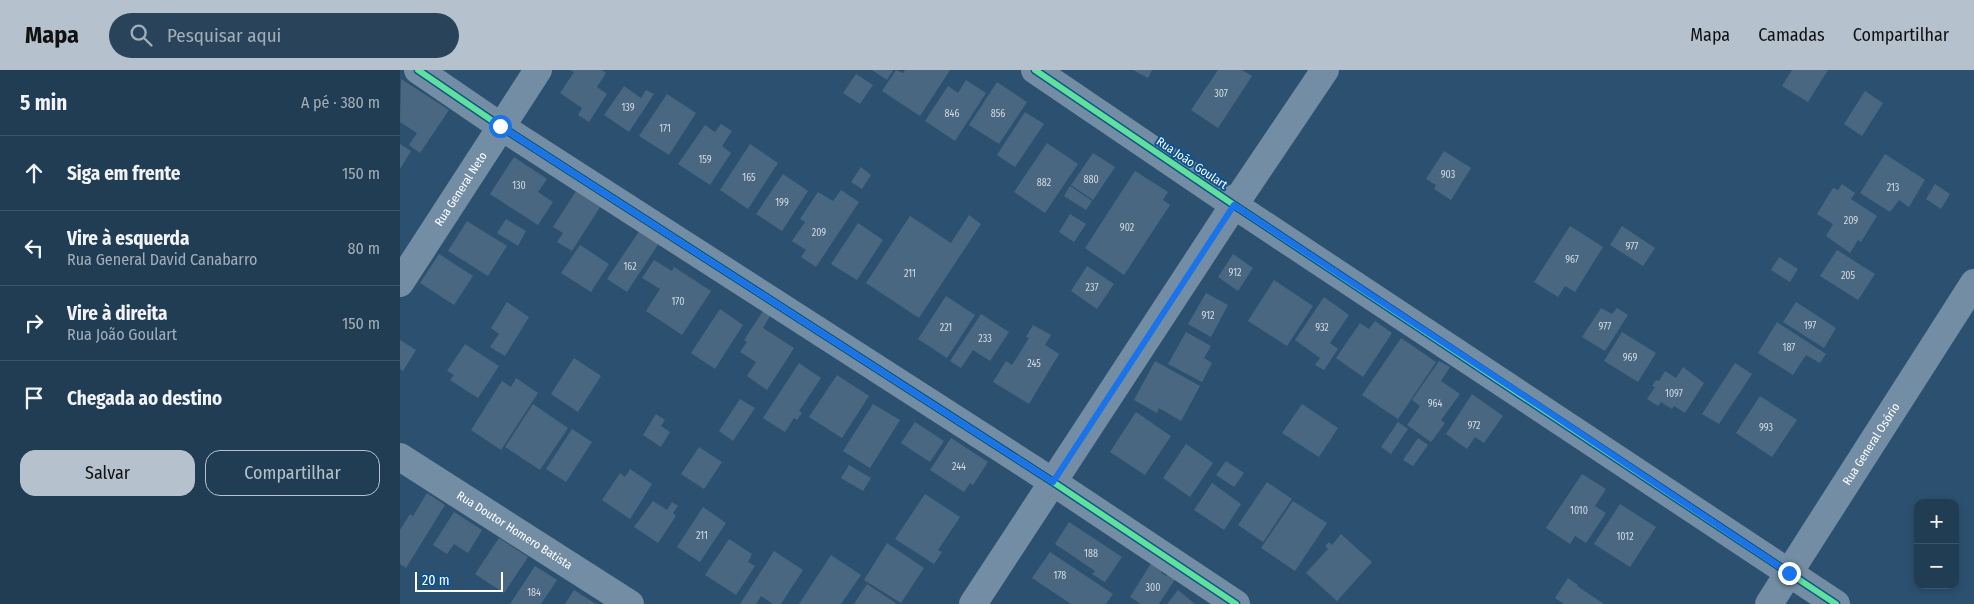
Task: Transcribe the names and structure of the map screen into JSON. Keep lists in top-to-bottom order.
{
  "streets": {
    "street": [
      "Rua João Goulart",
      "Rua General Neto",
      "Rua General Osório",
      "Rua Doutor Homero Batista"
    ]
  },
  "crossings": [
    ["Rua João Goulart", "Rua General Osório"]
  ],
  "house_numbers": [
    "307",
    "139",
    "846",
    "856",
    "171",
    "159",
    "903",
    "165",
    "880",
    "882",
    "130",
    "213",
    "199",
    "209",
    "902",
    "209",
    "977",
    "967",
    "162",
    "912",
    "211",
    "205",
    "237",
    "170",
    "912",
    "197",
    "977",
    "221",
    "932",
    "233",
    "187",
    "969",
    "245",
    "1097",
    "964",
    "972",
    "993",
    "244",
    "1010",
    "211",
    "1012",
    "188",
    "178",
    "300",
    "184"
  ],
  "scale_bar": "20 m",
  "page": {
    "header": "Mapa",
    "search": "Pesquisar aqui",
    "nav": ["Mapa", "Camadas", "Compartilhar"],
    "heading": ["5 min", "A pé · 380 m"],
    "list": [
      ["Siga em frente", "150 m"],
      ["Vire à esquerda", "Rua General David Canabarro", "80 m"],
      ["Vire à direita", "Rua João Goulart", "150 m"],
      "Chegada ao destino"
    ],
    "buttons": ["Salvar", "Compartilhar"],
    "map_buttons": ["+", "−"],
    "scale": "20 m"
  }
}
